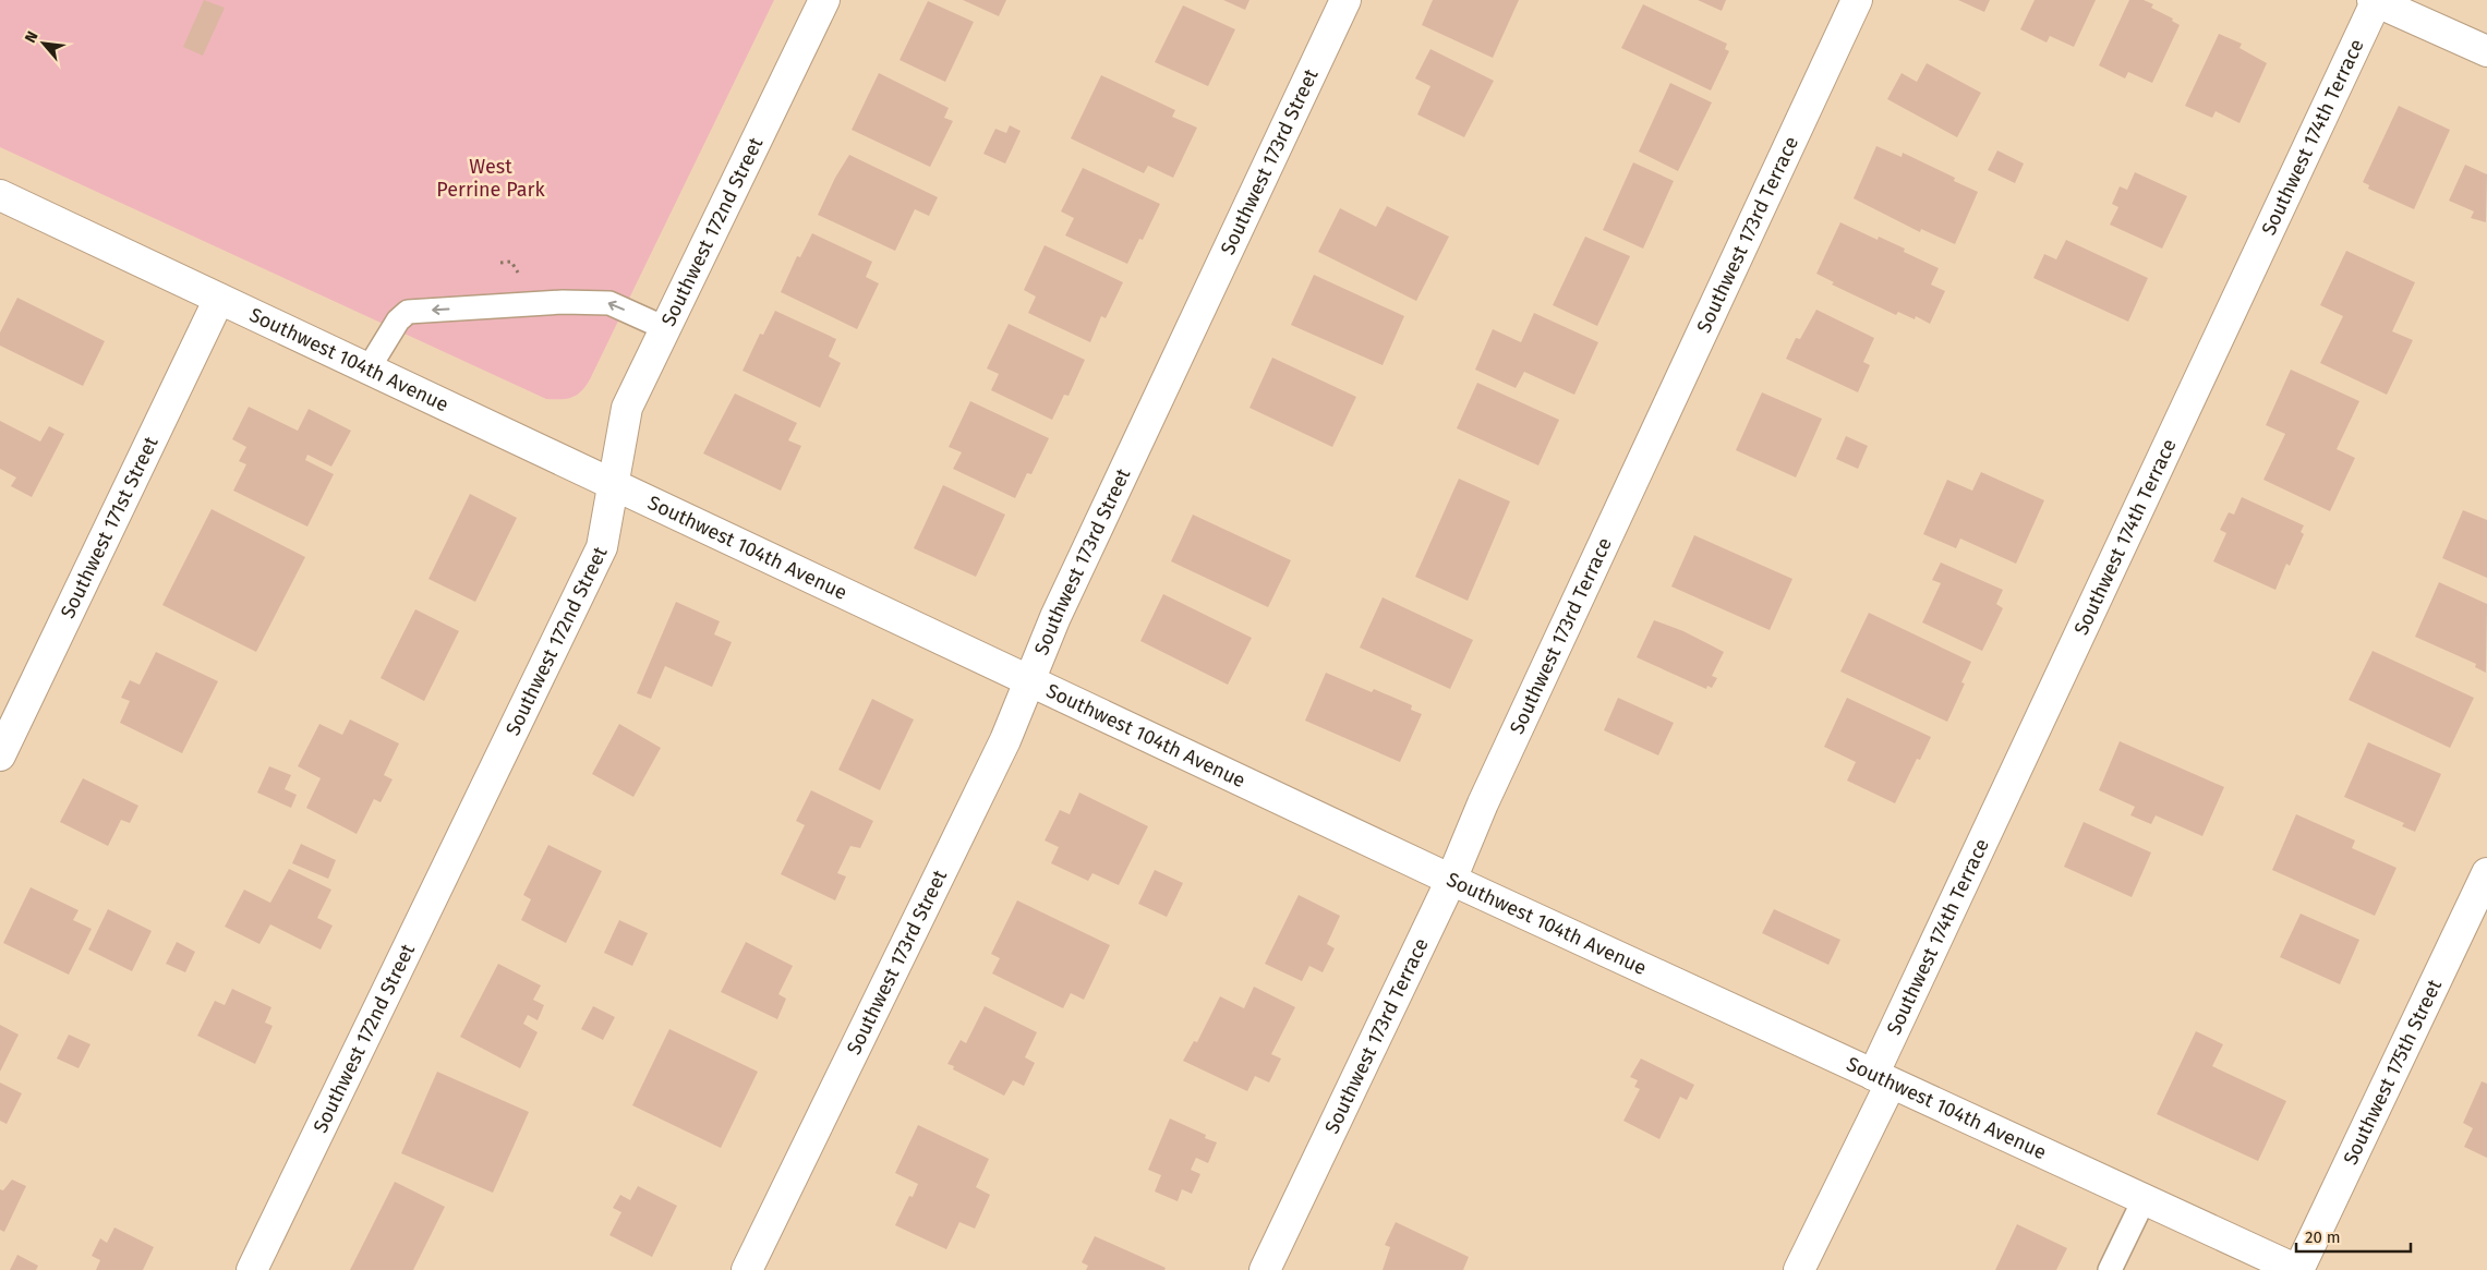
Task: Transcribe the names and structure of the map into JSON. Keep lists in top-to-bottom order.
{
  "streets": {
    "street": [
      "Southwest 174th Terrace",
      "Southwest 173rd Street",
      "Southwest 172nd Street",
      "Southwest 173rd Terrace",
      "Southwest 104th Avenue",
      "Southwest 171st Street",
      "Southwest 175th Street"
    ]
  },
  "crossings": [
    ["Southwest 174th Terrace", "Southwest 104th Avenue"],
    ["Southwest 173rd Street", "Southwest 104th Avenue"],
    ["Southwest 172nd Street", "Southwest 104th Avenue"],
    ["Southwest 173rd Terrace", "Southwest 104th Avenue"],
    ["Southwest 104th Avenue", "Southwest 171st Street"],
    ["Southwest 104th Avenue", "Southwest 175th Street"]
  ],
  "parks": ["West Perrine Park"],
  "scale_bar": "20 m",
  "north": "top left"
}
